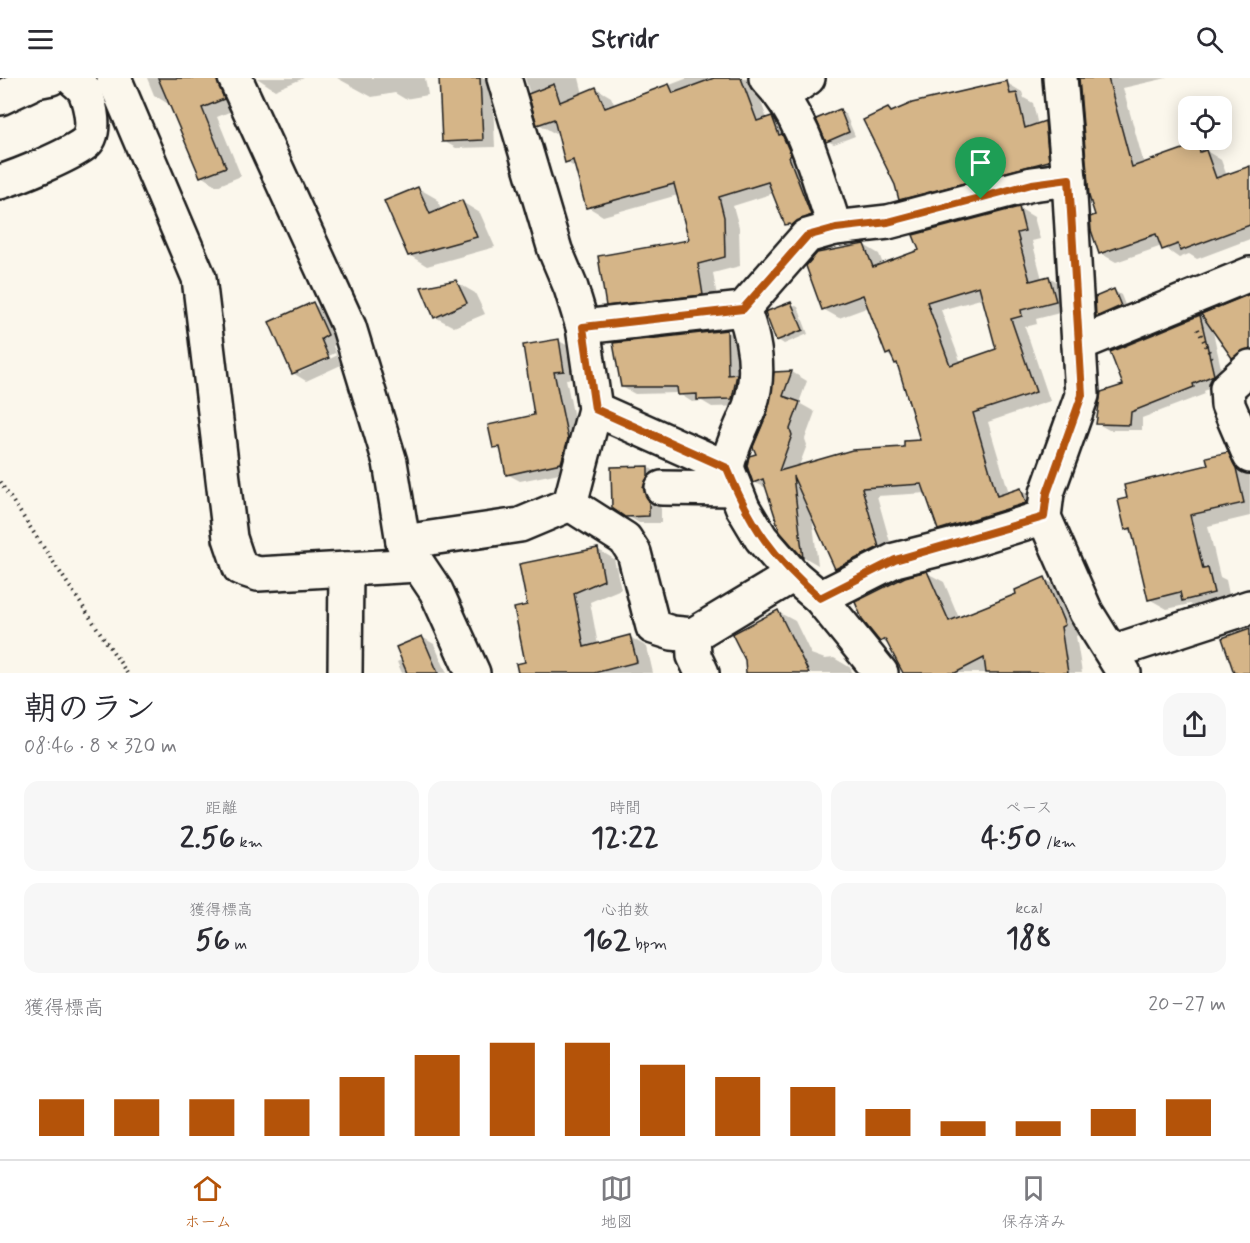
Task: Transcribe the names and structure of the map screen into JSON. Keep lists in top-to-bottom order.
{
  "page": {
    "header": "Stridr",
    "heading": ["朝のラン", "08:46 · 8 × 320 m"],
    "stats": [
      ["距離", "2.56 km"],
      ["時間", "12:22"],
      ["ペース", "4:50 /km"],
      ["獲得標高", "56 m"],
      ["心拍数", "162 bpm"],
      ["kcal", "188"]
    ],
    "chart": ["獲得標高", "20–27 m"],
    "tabs": ["ホーム", "地図", "保存済み"]
  }
}
